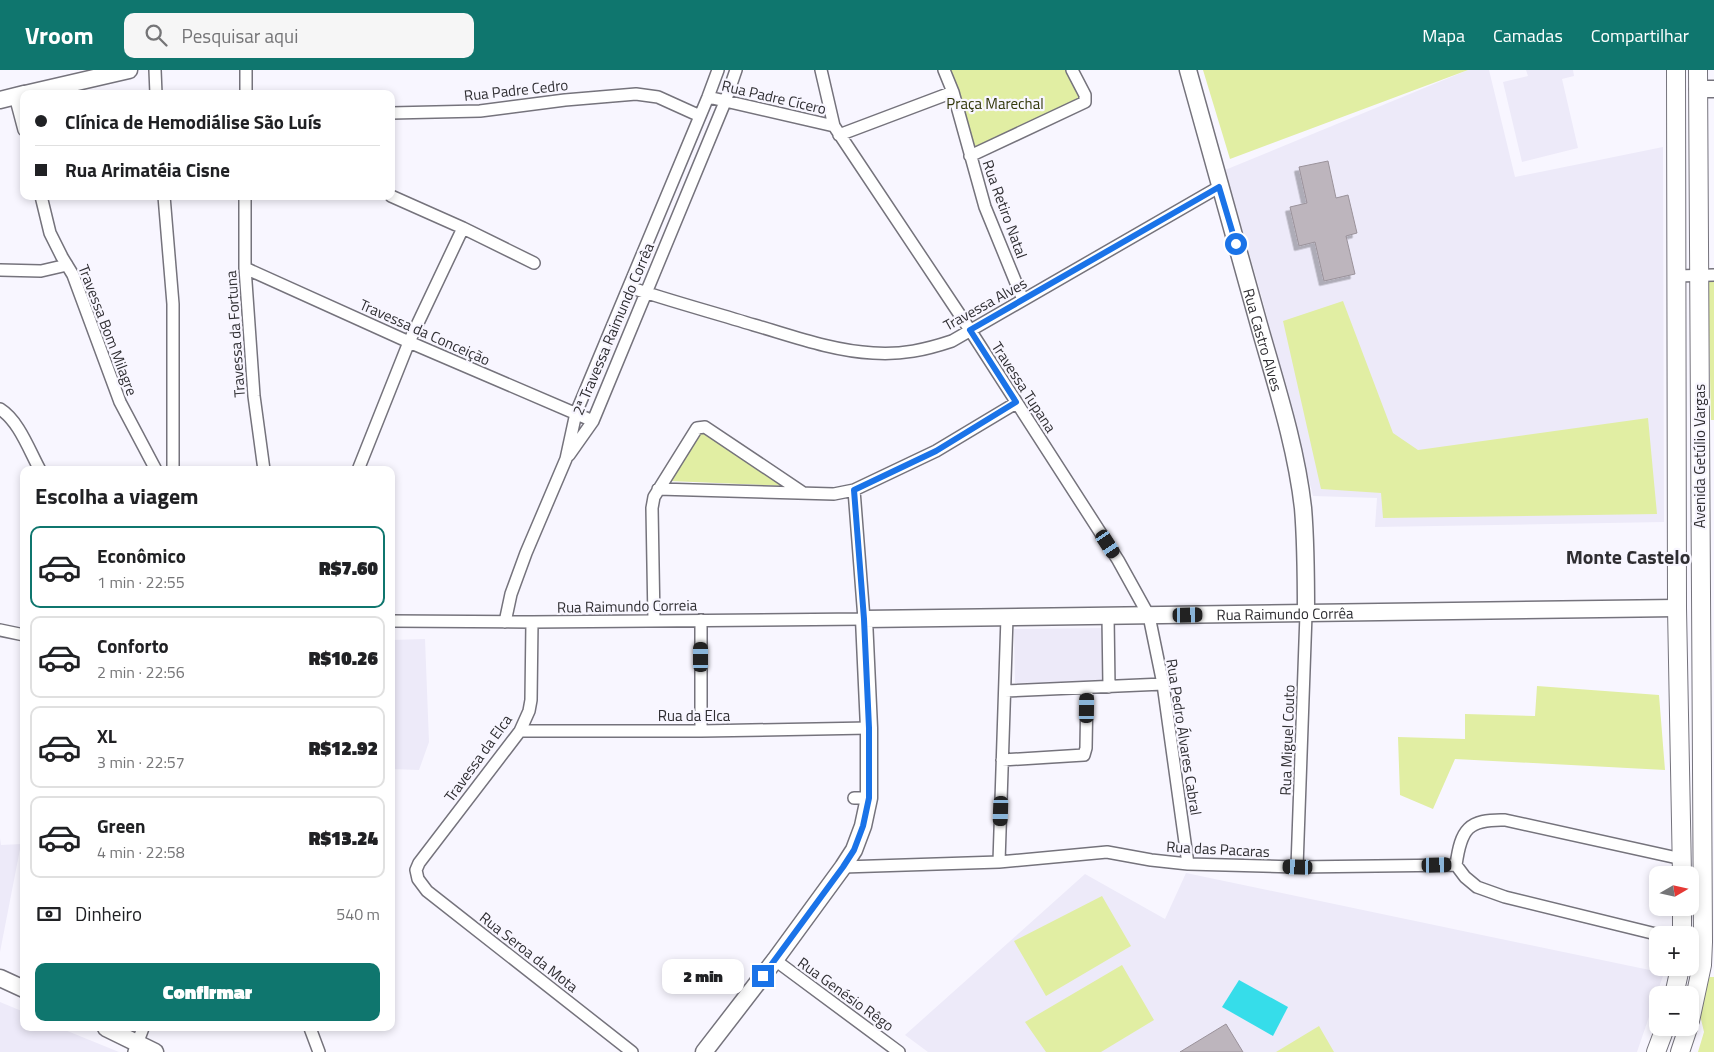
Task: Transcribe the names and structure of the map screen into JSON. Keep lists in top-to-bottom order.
{
  "streets": {
    "main road": ["Avenida Getúlio Vargas"],
    "street": [
      "Rua Padre Cedro",
      "Rua Padre Cícero",
      "Rua Retiro Natal",
      "Travessa Alves",
      "2ª Travessa Raimundo Corrêa",
      "Travessa Bom Milagre",
      "Travessa da Conceição",
      "Travessa da Fortuna",
      "Rua Castro Alves",
      "Travessa Tupana",
      "Rua Raimundo Correia",
      "Rua Raimundo Corrêa",
      "Rua da Elca",
      "Rua Pedro Álvares Cabral",
      "Rua Miguel Couto",
      "Travessa da Elca",
      "Rua das Pacaras",
      "Rua Seroa da Mota",
      "Rua Genésio Rêgo"
    ]
  },
  "crossings": [
    ["Rua Padre Cedro", "2ª Travessa Raimundo Corrêa"],
    ["Rua Padre Cícero", "2ª Travessa Raimundo Corrêa"],
    ["Rua Padre Cícero", "Travessa Tupana"],
    ["Rua Retiro Natal", "Travessa Alves"],
    ["Travessa Alves", "2ª Travessa Raimundo Corrêa"],
    ["Travessa Alves", "Rua Castro Alves"],
    ["Travessa Alves", "Travessa Tupana"],
    ["2ª Travessa Raimundo Corrêa", "Travessa da Conceição"],
    ["Travessa da Conceição", "Travessa da Fortuna"],
    ["Rua Castro Alves", "Rua Raimundo Corrêa"],
    ["Rua Castro Alves", "Rua Miguel Couto"],
    ["Travessa Tupana", "Rua Raimundo Corrêa"],
    ["Travessa Tupana", "Rua Pedro Álvares Cabral"],
    ["Avenida Getúlio Vargas", "Rua Raimundo Corrêa"],
    ["Rua Raimundo Correia", "Rua Raimundo Corrêa"],
    ["Rua Raimundo Correia", "Travessa da Elca"],
    ["Rua Raimundo Corrêa", "Rua Pedro Álvares Cabral"],
    ["Rua Raimundo Corrêa", "Rua Miguel Couto"],
    ["Rua da Elca", "Travessa da Elca"],
    ["Rua Pedro Álvares Cabral", "Rua das Pacaras"],
    ["Rua Miguel Couto", "Rua das Pacaras"],
    ["Travessa da Elca", "Rua Seroa da Mota"]
  ],
  "districts": ["Monte Castelo"],
  "parks": ["Praça Marechal"],
  "north": "right",
  "page": {
    "header": "Vroom",
    "search": "Pesquisar aqui",
    "nav": ["Mapa", "Camadas", "Compartilhar"],
    "banner": ["Clínica de Hemodiálise São Luís", "Rua Arimatéia Cisne"],
    "heading": "Escolha a viagem",
    "list": [
      {
        "name": "Econômico",
        "note": "1 min · 22:55",
        "value": "R$7.60"
      },
      {
        "name": "Conforto",
        "note": "2 min · 22:56",
        "value": "R$10.26"
      },
      {
        "name": "XL",
        "note": "3 min · 22:57",
        "value": "R$12.92"
      },
      {
        "name": "Green",
        "note": "4 min · 22:58",
        "value": "R$13.24"
      }
    ],
    "map_buttons": ["+", "−"],
    "pay": ["Dinheiro", "540 m"],
    "buttons": "Confirmar",
    "bubble": "2 min"
  }
}
